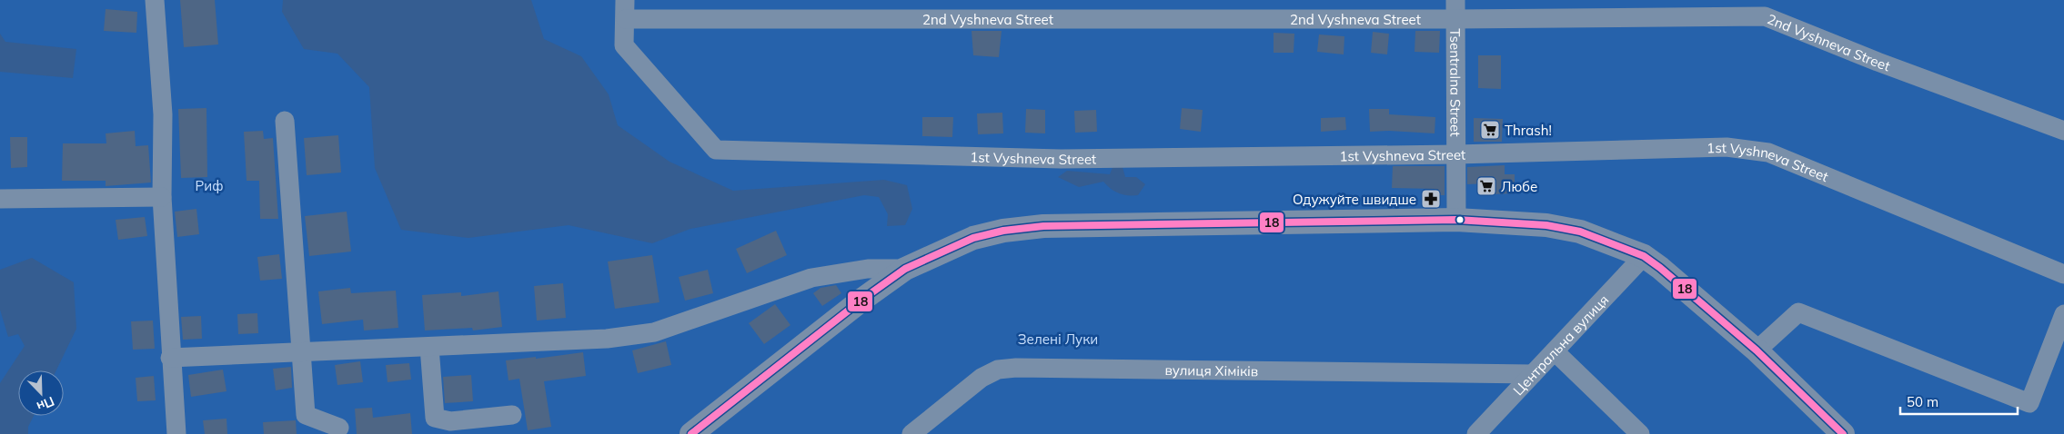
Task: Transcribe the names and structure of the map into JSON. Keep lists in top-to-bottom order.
{
  "streets": {
    "street": [
      "2nd Vyshneva Street",
      "Tsentralna Street",
      "1st Vyshneva Street",
      "Центральна вулиця",
      "вулиця Хіміків"
    ]
  },
  "crossings": [
    ["2nd Vyshneva Street", "Tsentralna Street"],
    ["2nd Vyshneva Street", "1st Vyshneva Street"],
    ["Tsentralna Street", "1st Vyshneva Street"],
    ["Центральна вулиця", "вулиця Хіміків"]
  ],
  "parks": ["Риф", "Зелені Луки"],
  "places": {
    "supermarket": ["Thrash!", "Любе"],
    "pharmacy": ["Одужуйте швидше"]
  },
  "lines": ["transit line 18"],
  "scale_bar": "50 m",
  "north": "bottom right"
}
